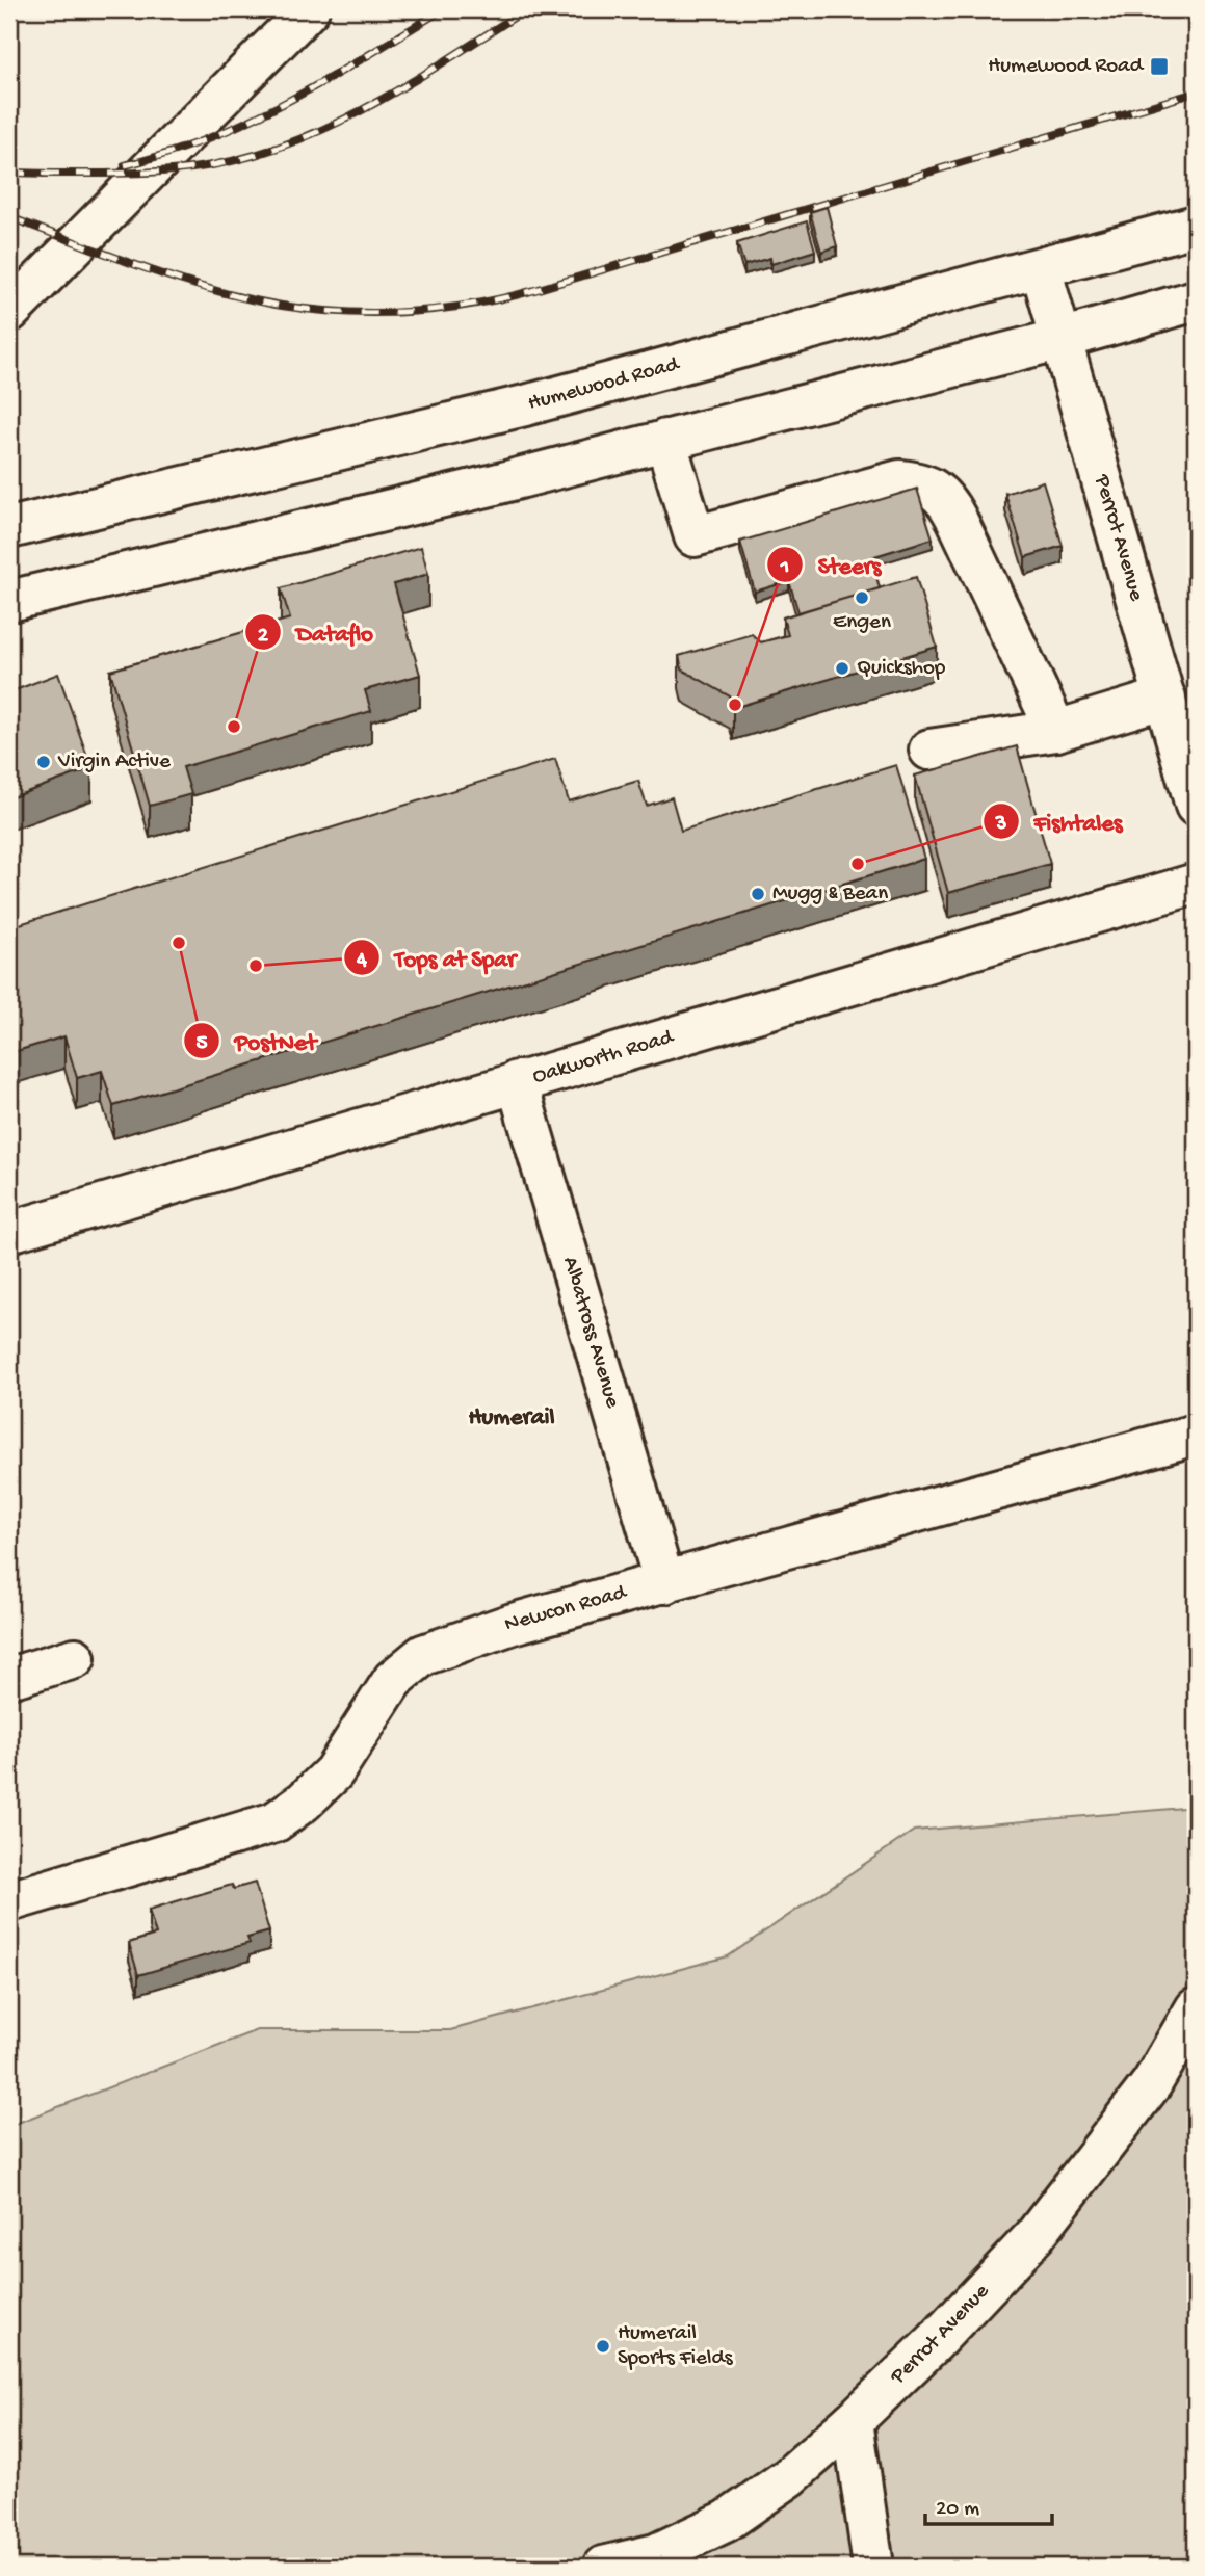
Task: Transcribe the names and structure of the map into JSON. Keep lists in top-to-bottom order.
{
  "streets": {
    "street": [
      "Humewood Road",
      "Perrot Avenue",
      "Oakworth Road",
      "Albatross Avenue",
      "Newcon Road"
    ]
  },
  "crossings": [
    ["Humewood Road", "Perrot Avenue"],
    ["Oakworth Road", "Albatross Avenue"],
    ["Albatross Avenue", "Newcon Road"]
  ],
  "districts": ["Humerail"],
  "places": {
    "transit": ["Humewood Road"],
    "other": [
      "Engen",
      "Quickshop",
      "Steers",
      "Dataflo",
      "Virgin Active",
      "Fishtales",
      "Mugg & Bean",
      "PostNet",
      "Tops at Spar",
      "Humerail Sports Fields"
    ]
  },
  "scale_bar": "20 m"
}
